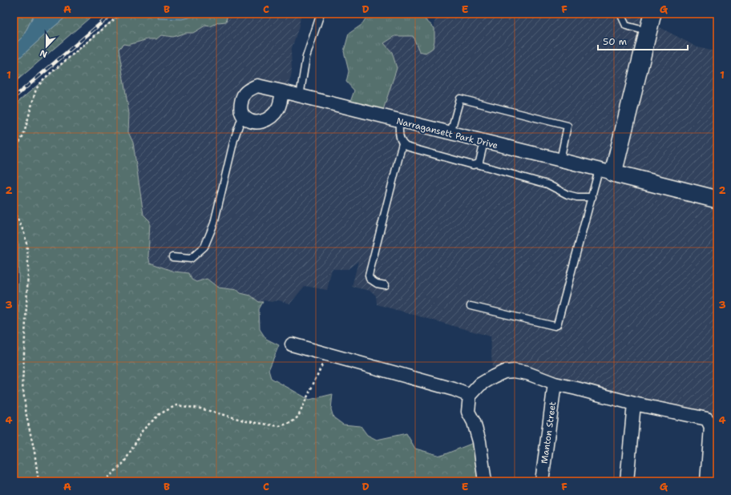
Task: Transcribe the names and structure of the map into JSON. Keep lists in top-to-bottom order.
{
  "streets": {
    "street": ["Narragansett Park Drive", "Manton Street"]
  },
  "scale_bar": "50 m",
  "north": "bottom",
  "grid": {
    "columns": [
      "A",
      "B",
      "C",
      "D",
      "E",
      "F",
      "G"
    ],
    "rows": [
      "1",
      "2",
      "3",
      "4"
    ]
  }
}
